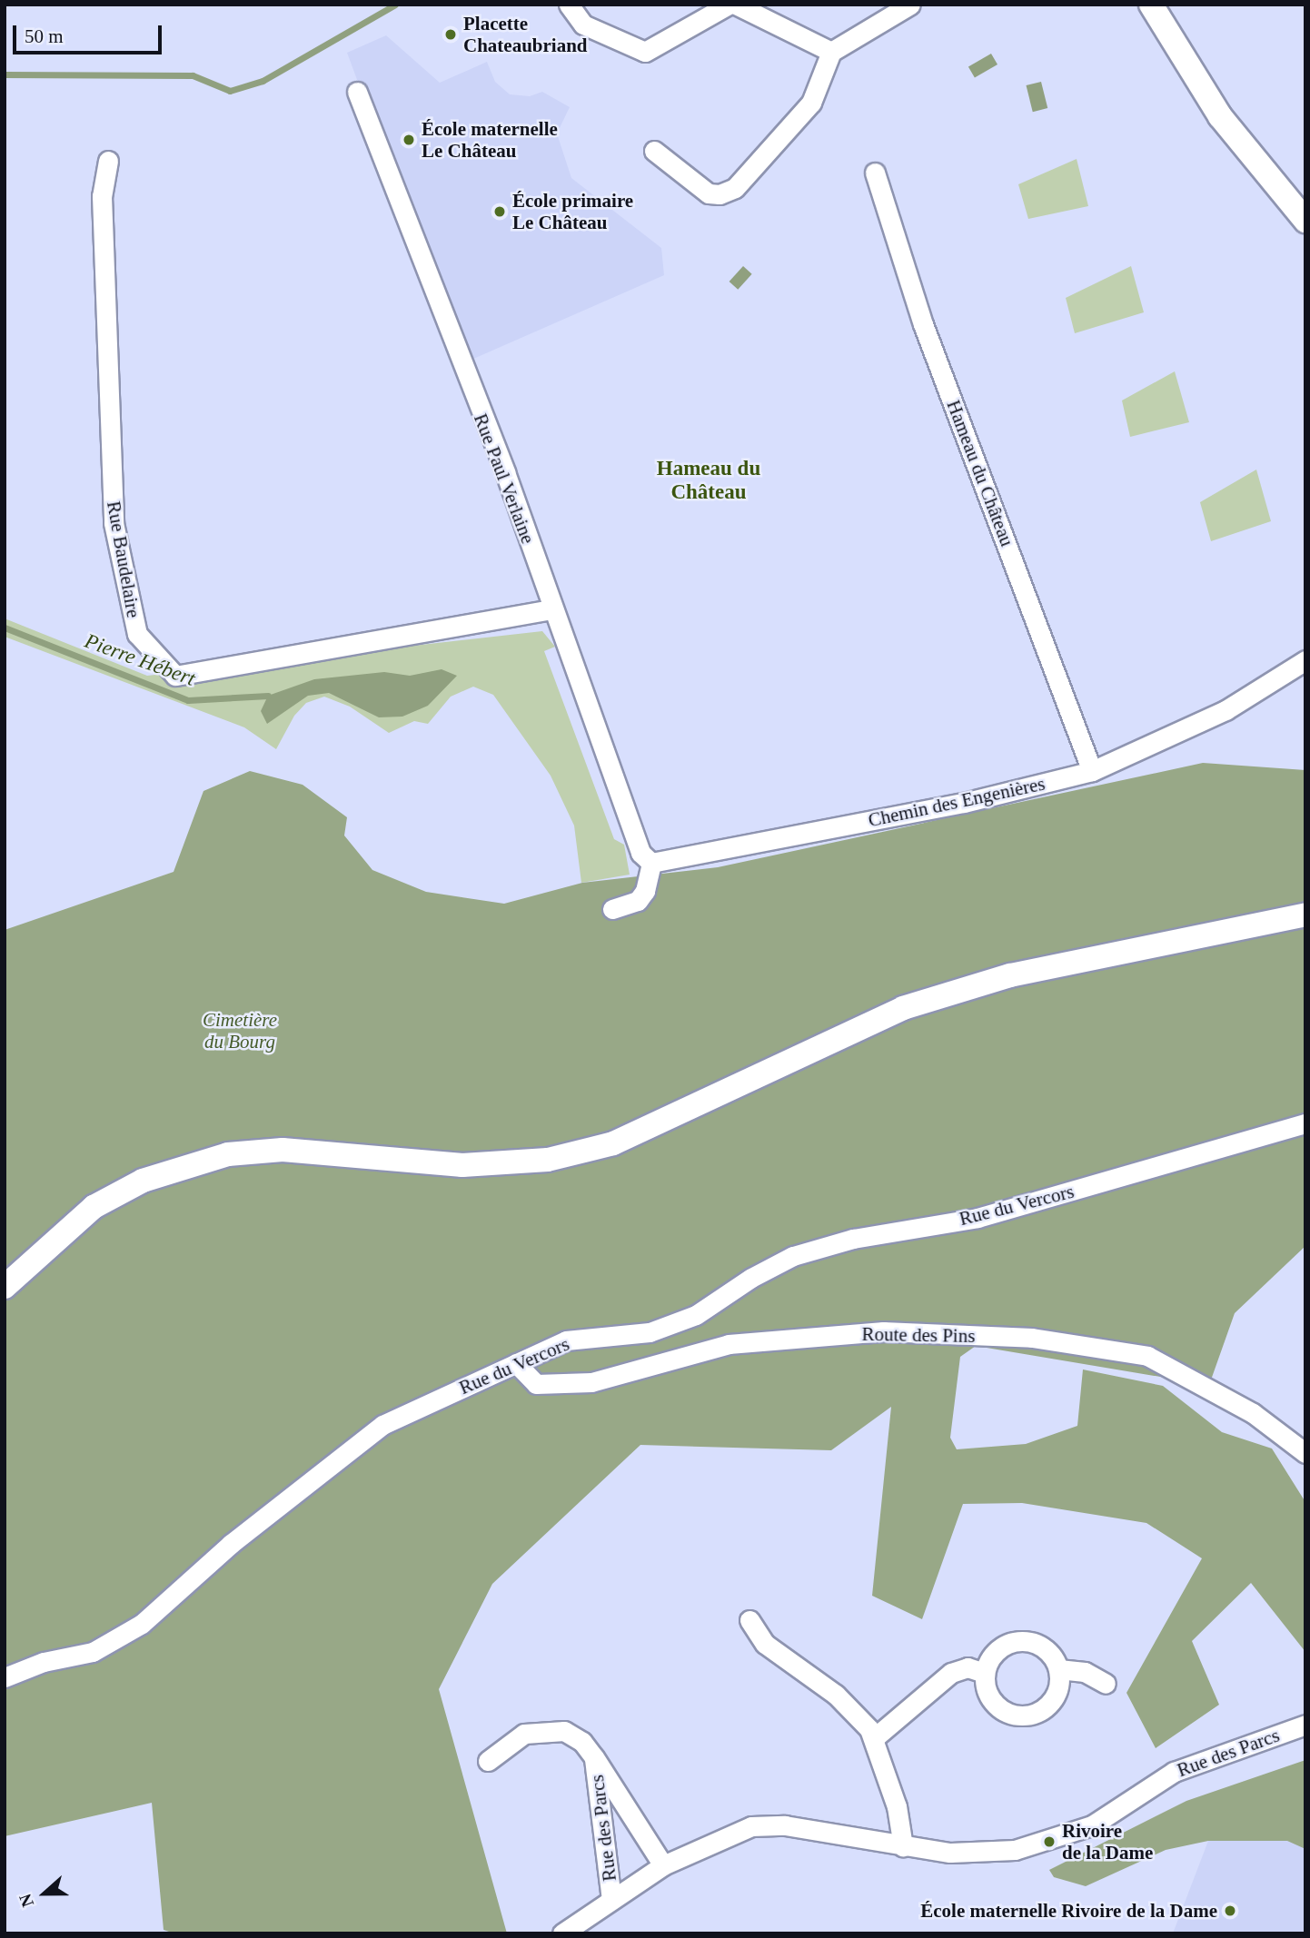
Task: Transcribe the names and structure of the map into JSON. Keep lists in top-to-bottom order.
{
  "streets": {
    "street": [
      "Hameau du Château",
      "Rue Paul Verlaine",
      "Rue Baudelaire",
      "Chemin des Engenières",
      "Rue du Vercors",
      "Route des Pins",
      "Rue des Parcs"
    ]
  },
  "crossings": [
    ["Hameau du Château", "Chemin des Engenières"],
    ["Rue Paul Verlaine", "Rue Baudelaire"],
    ["Rue Paul Verlaine", "Chemin des Engenières"],
    ["Rue du Vercors", "Route des Pins"]
  ],
  "districts": ["Hameau du Château"],
  "water": ["Pierre Hébert"],
  "parks": ["Cimetière du Bourg"],
  "places": [
    "Placette Chateaubriand",
    "École maternelle Le Château",
    "École primaire Le Château",
    "Rivoire de la Dame",
    "École maternelle Rivoire de la Dame"
  ],
  "scale_bar": "50 m",
  "north": "left"
}
